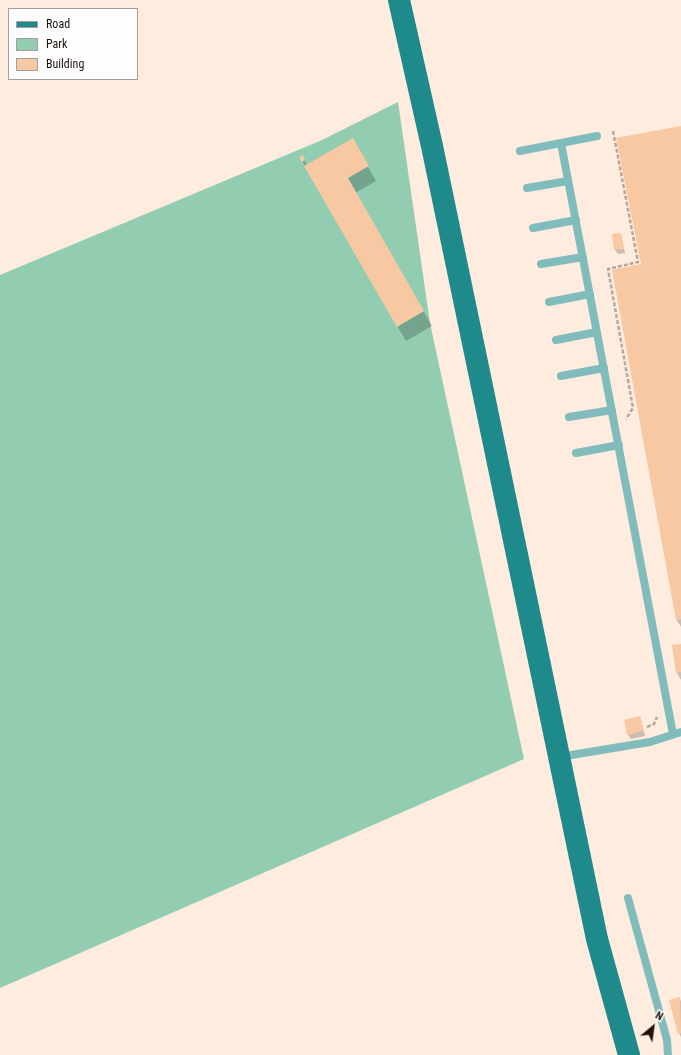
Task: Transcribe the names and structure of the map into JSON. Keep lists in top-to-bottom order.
{
  "legend": ["Road", "Park", "Building"],
  "north": "top right"
}
